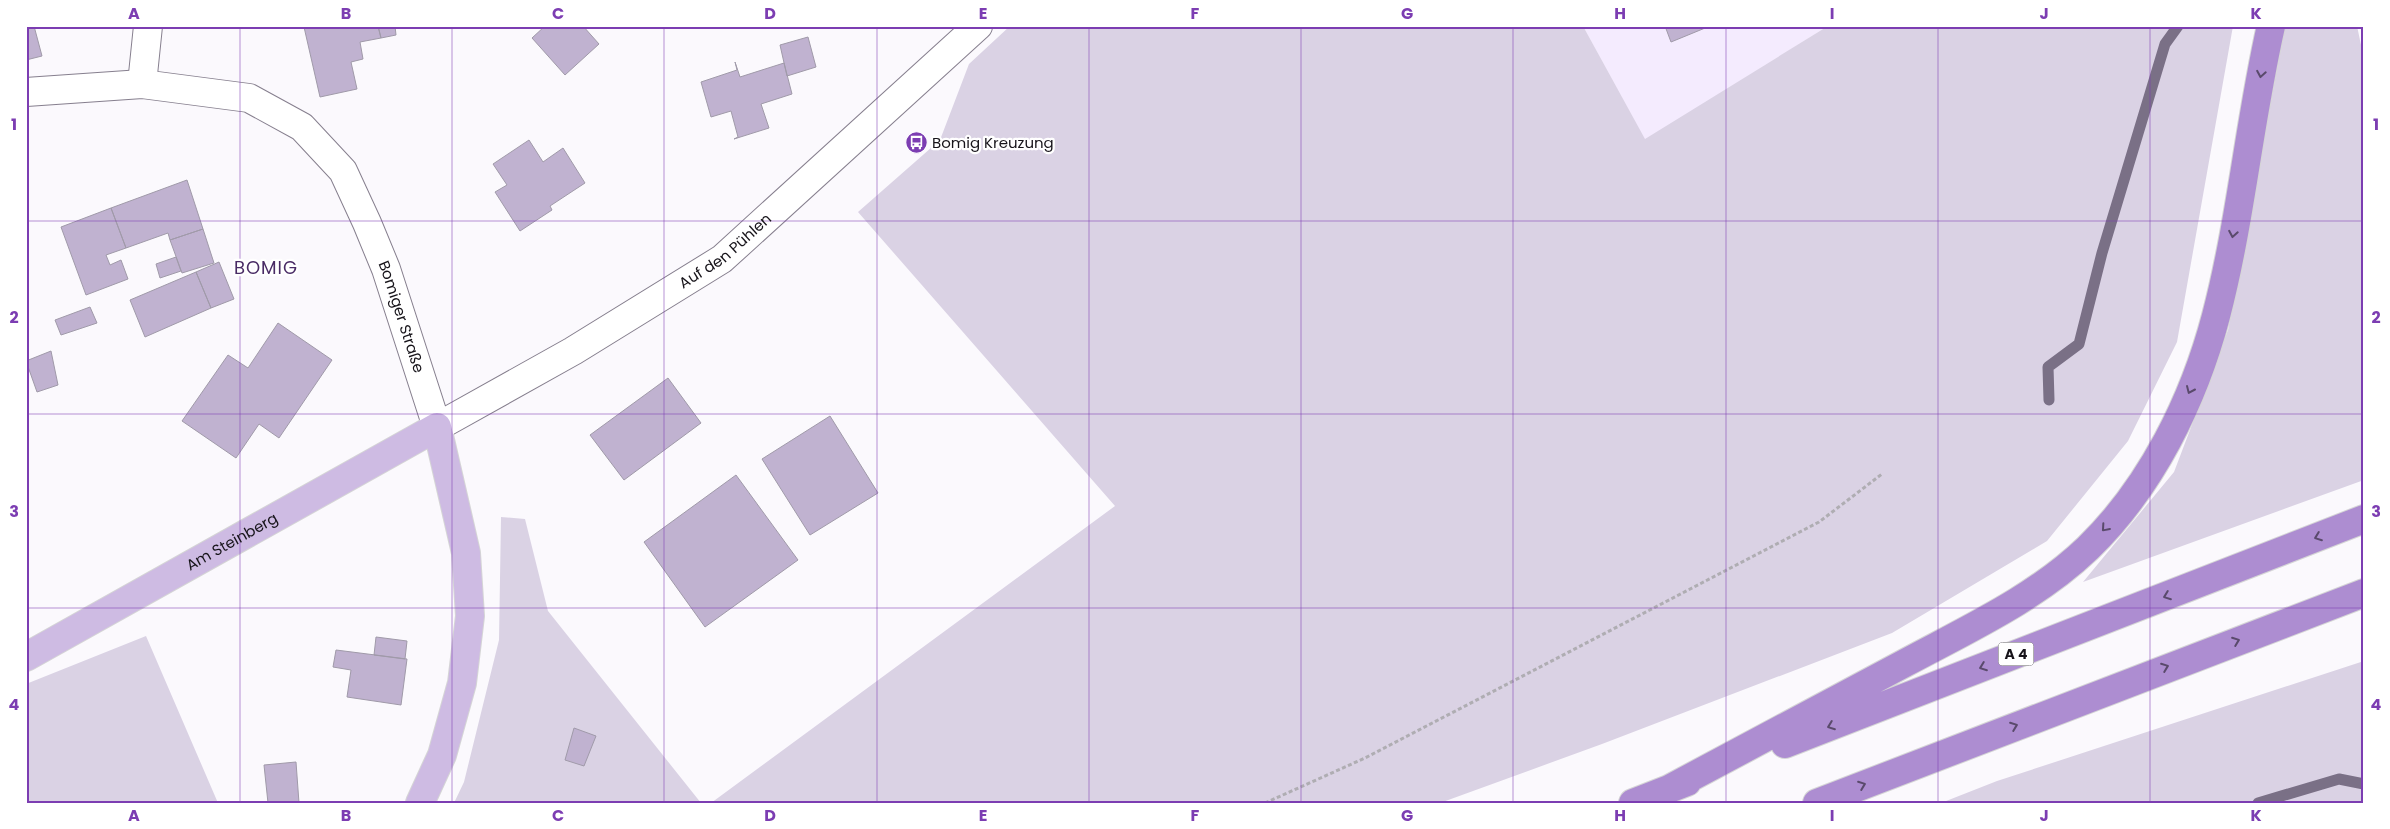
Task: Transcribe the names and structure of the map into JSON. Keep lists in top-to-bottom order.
{
  "streets": {
    "highway": ["A 4"],
    "main road": ["Bomiger Straße", "Am Steinberg"],
    "street": ["Auf den Pühlen"]
  },
  "crossings": [
    ["Auf den Pühlen", "Bomiger Straße"],
    ["Auf den Pühlen", "Am Steinberg"],
    ["Bomiger Straße", "Am Steinberg"]
  ],
  "districts": ["BOMIG"],
  "places": {
    "bus stop": ["Bomig Kreuzung"]
  },
  "grid": {
    "columns": [
      "A",
      "B",
      "C",
      "D",
      "E",
      "F",
      "G",
      "H",
      "I",
      "J",
      "K"
    ],
    "rows": [
      "1",
      "2",
      "3",
      "4"
    ]
  }
}
